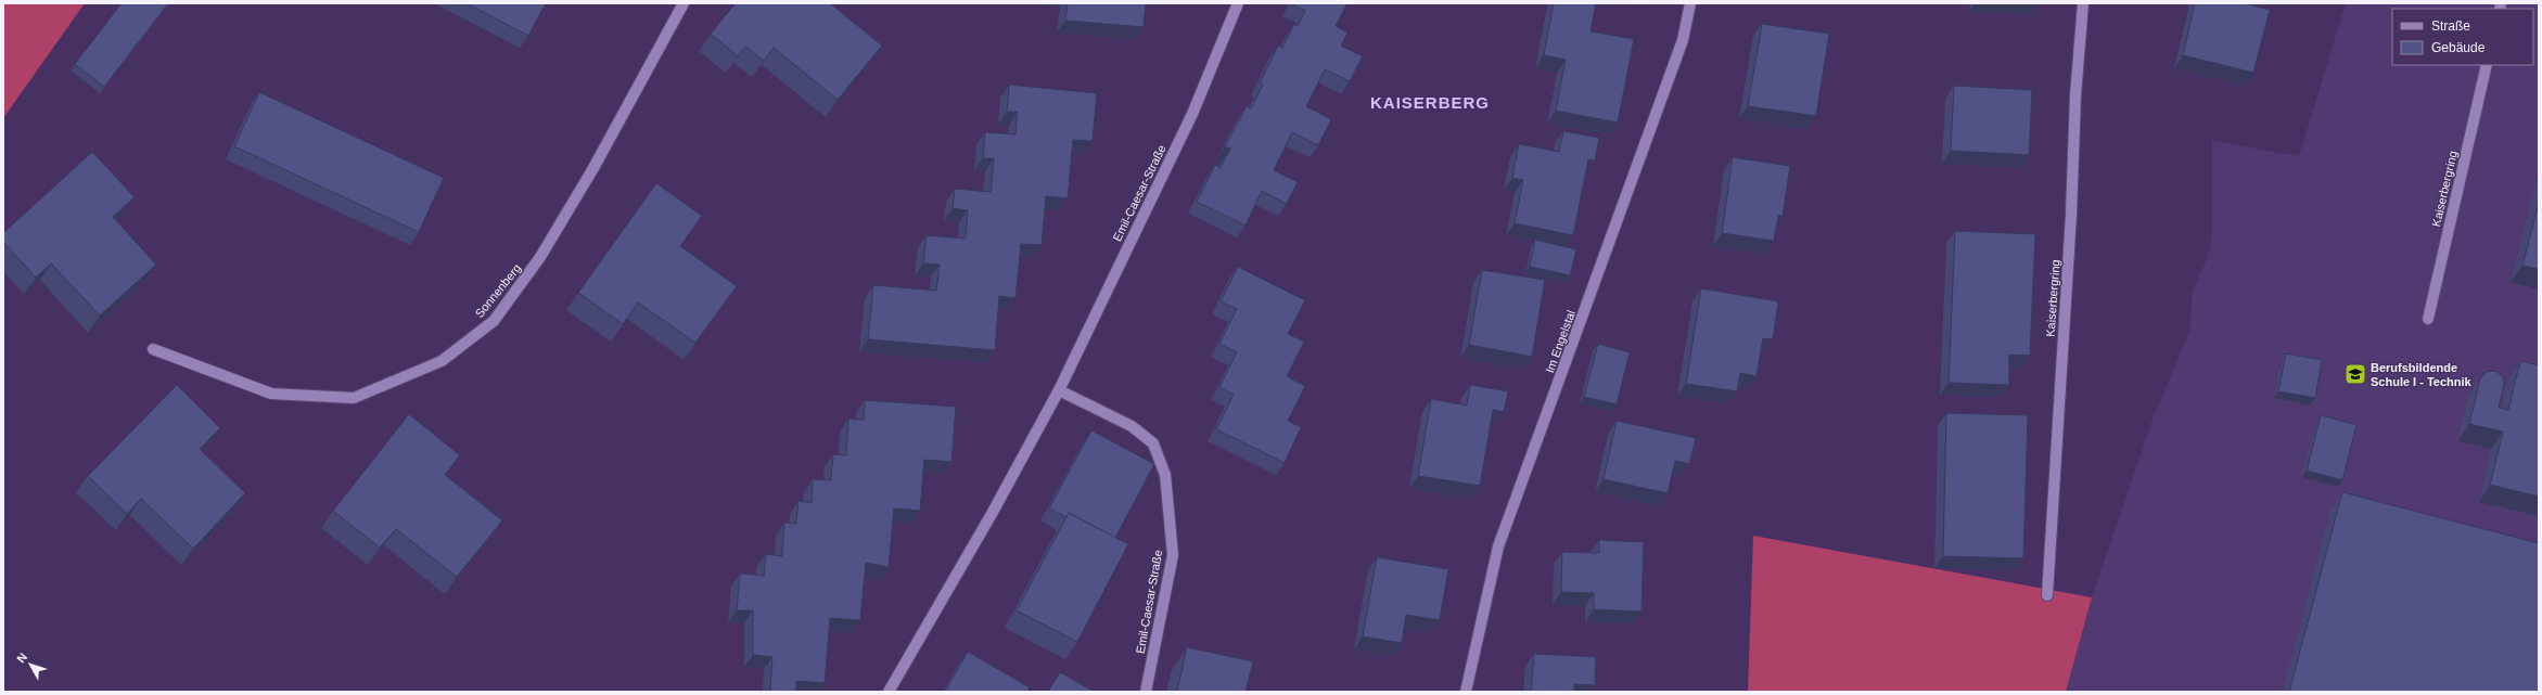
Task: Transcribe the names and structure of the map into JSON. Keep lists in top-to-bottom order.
{
  "streets": {
    "street": [
      "Kaiserbergring",
      "Emil-Caesar-Straße",
      "Sonnenberg",
      "Im Engelstal"
    ]
  },
  "districts": ["KAISERBERG"],
  "places": {
    "school or university": ["Berufsbildende Schule I - Technik"]
  },
  "legend": ["Straße", "Gebäude"],
  "north": "top left"
}
